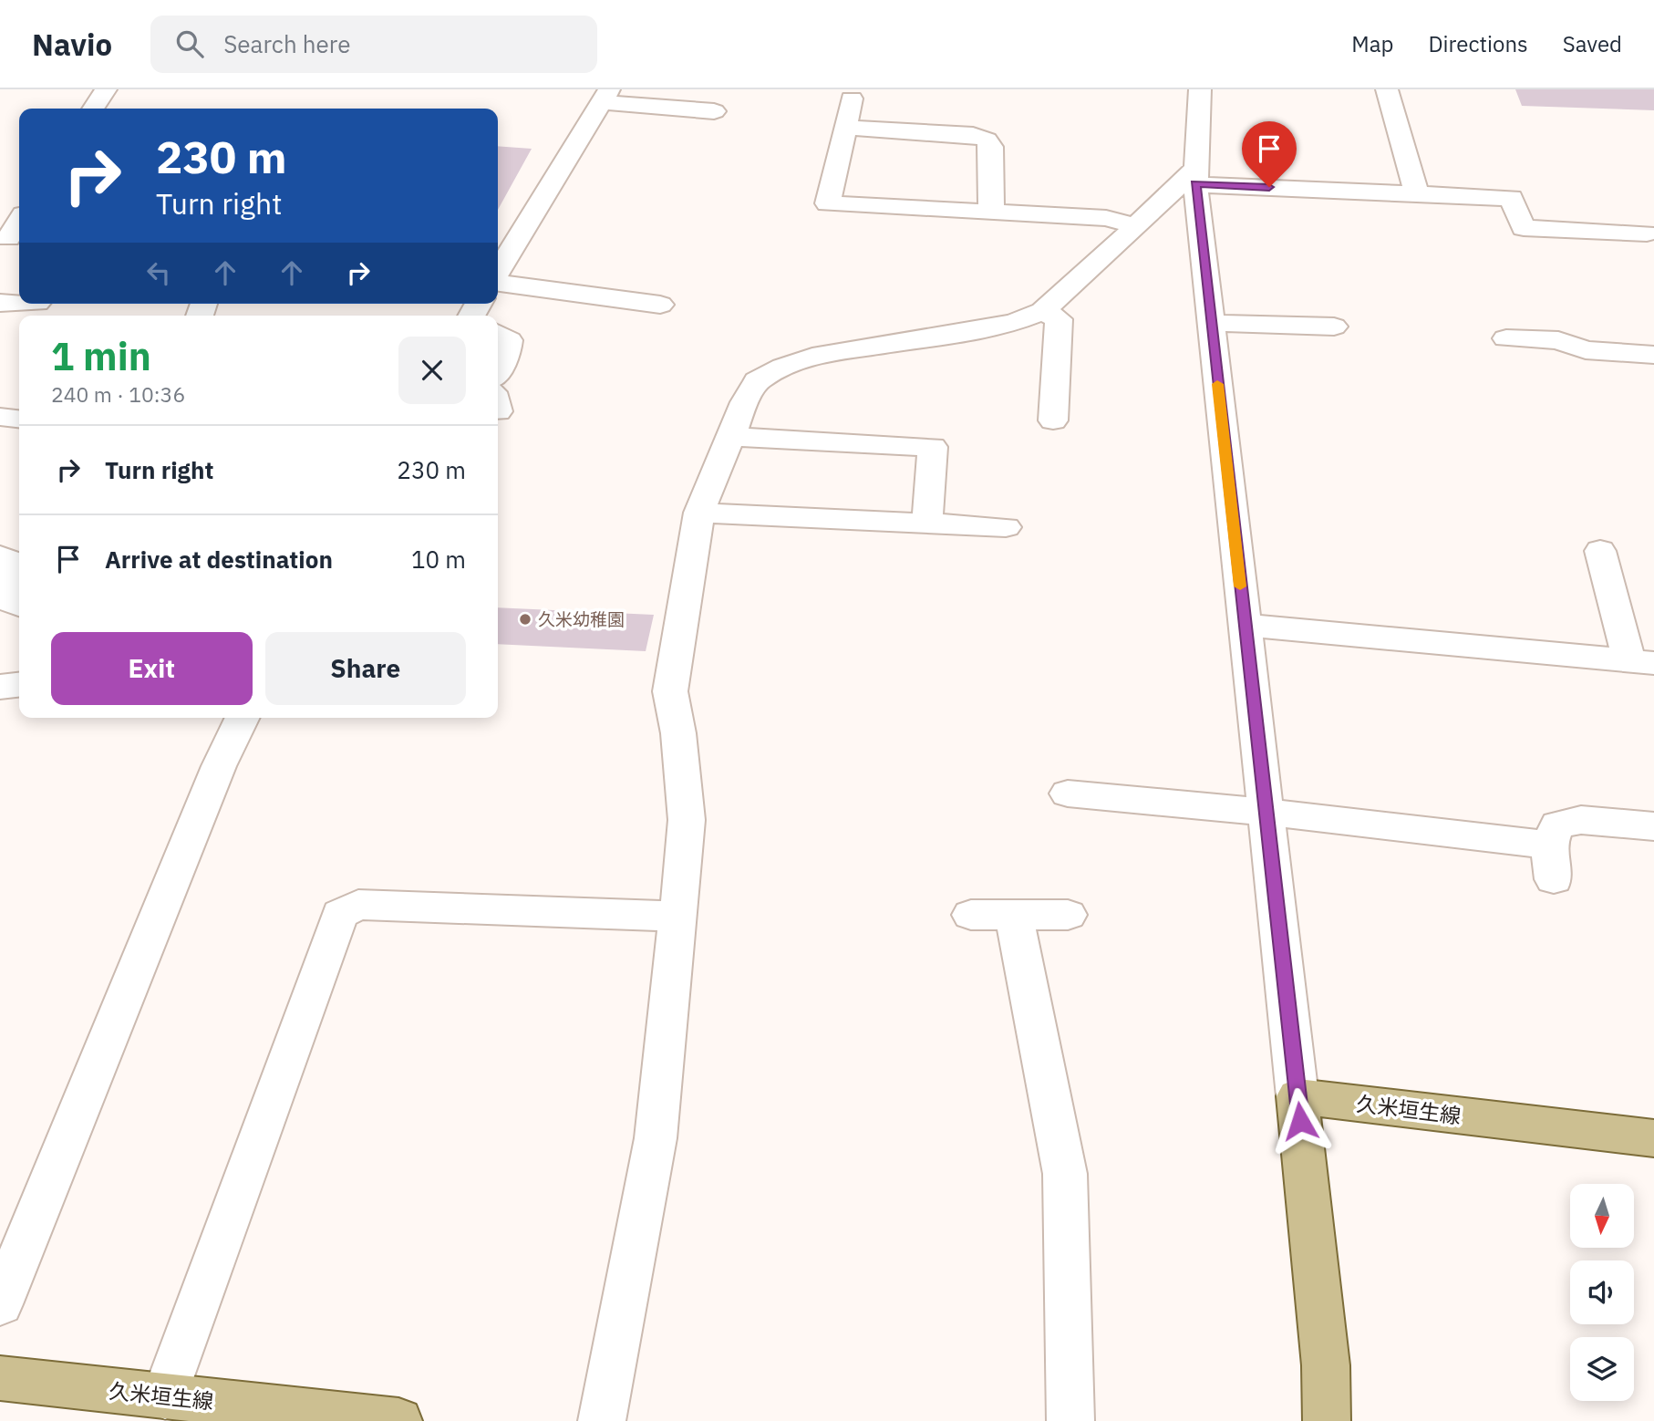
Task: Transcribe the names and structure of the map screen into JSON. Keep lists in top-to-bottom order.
{
  "streets": {
    "main road": ["久米垣生線"]
  },
  "places": ["久米幼稚園"],
  "north": "bottom",
  "page": {
    "header": "Navio",
    "search": "Search here",
    "nav": ["Map", "Directions", "Saved"],
    "turn": ["230 m", "Turn right"],
    "heading": ["1 min", "240 m · 10:36"],
    "list": [
      {
        "name": "Turn right",
        "value": "230 m"
      },
      {
        "name": "Arrive at destination",
        "value": "10 m"
      }
    ],
    "buttons": ["Exit", "Share"]
  }
}
